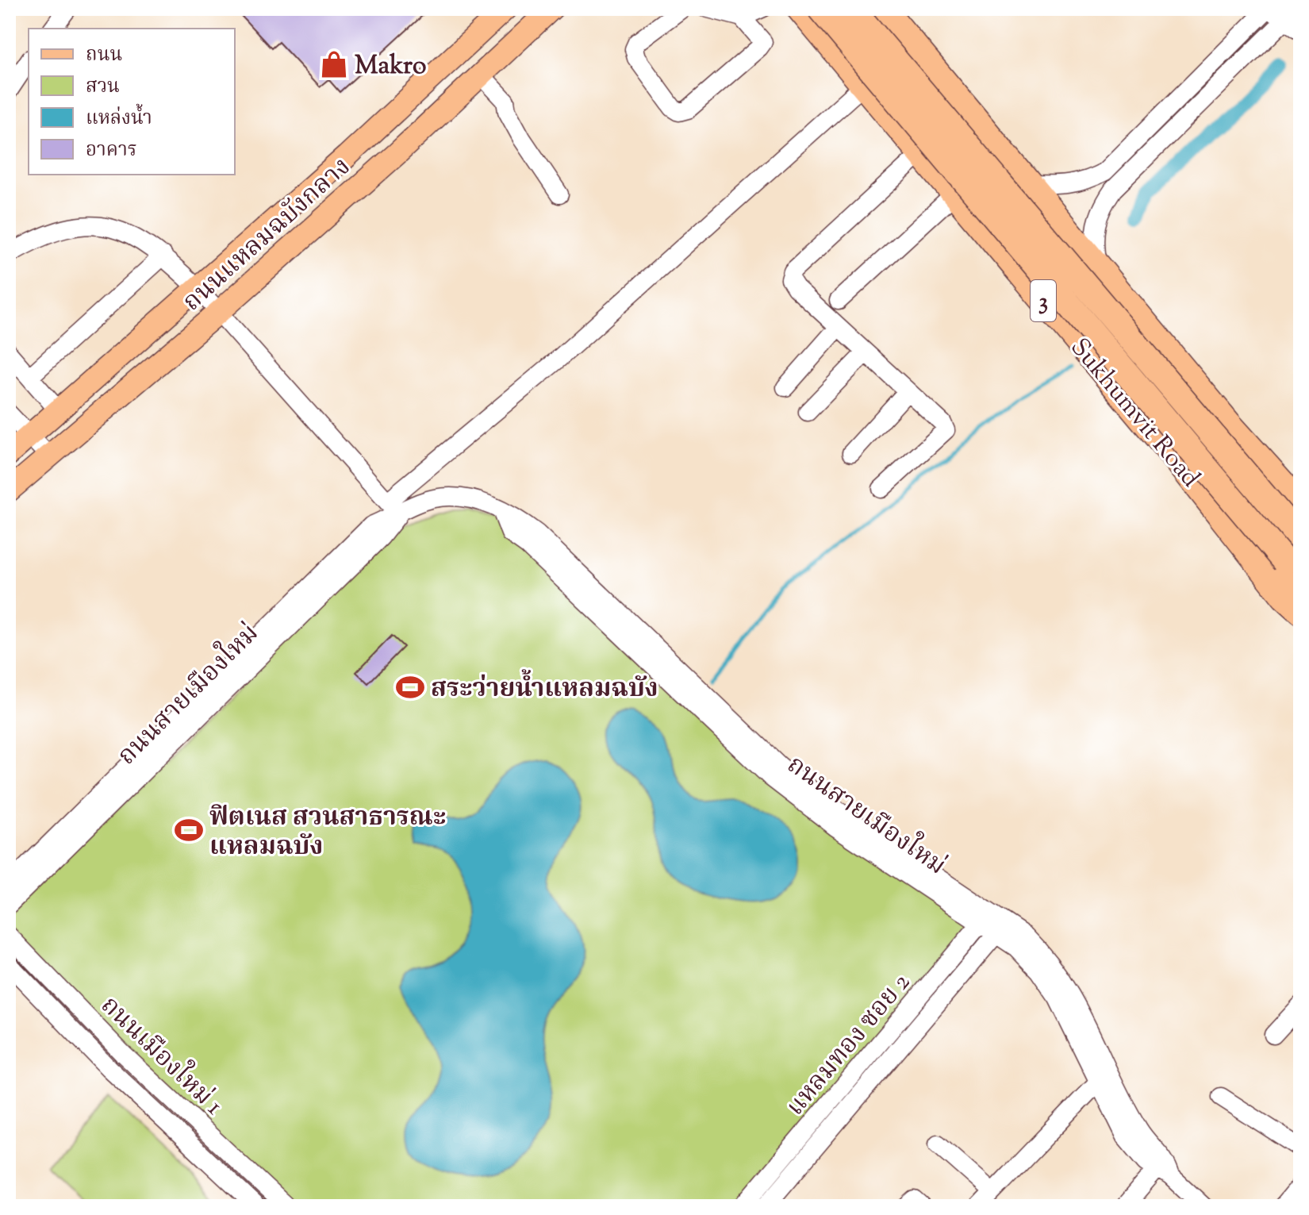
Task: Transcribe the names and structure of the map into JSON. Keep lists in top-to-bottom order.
{
  "streets": {
    "highway": ["3", "Sukhumvit Road"],
    "main road": ["ถนนแหลมฉบังกลาง"],
    "street": ["ถนนสายเมืองใหม่", "แหลมทอง ซอย 2", "ถนนเมืองใหม่ 1"]
  },
  "crossings": [
    ["ถนนสายเมืองใหม่", "แหลมทอง ซอย 2"]
  ],
  "places": {
    "shop": ["Makro"],
    "sports": ["สระว่ายน้ำแหลมฉบัง", "ฟิตเนส สวนสาธารณะ แหลมฉบัง"]
  },
  "legend": [
    "ถนน",
    "สวน",
    "แหล่งน้ำ",
    "อาคาร"
  ]
}
